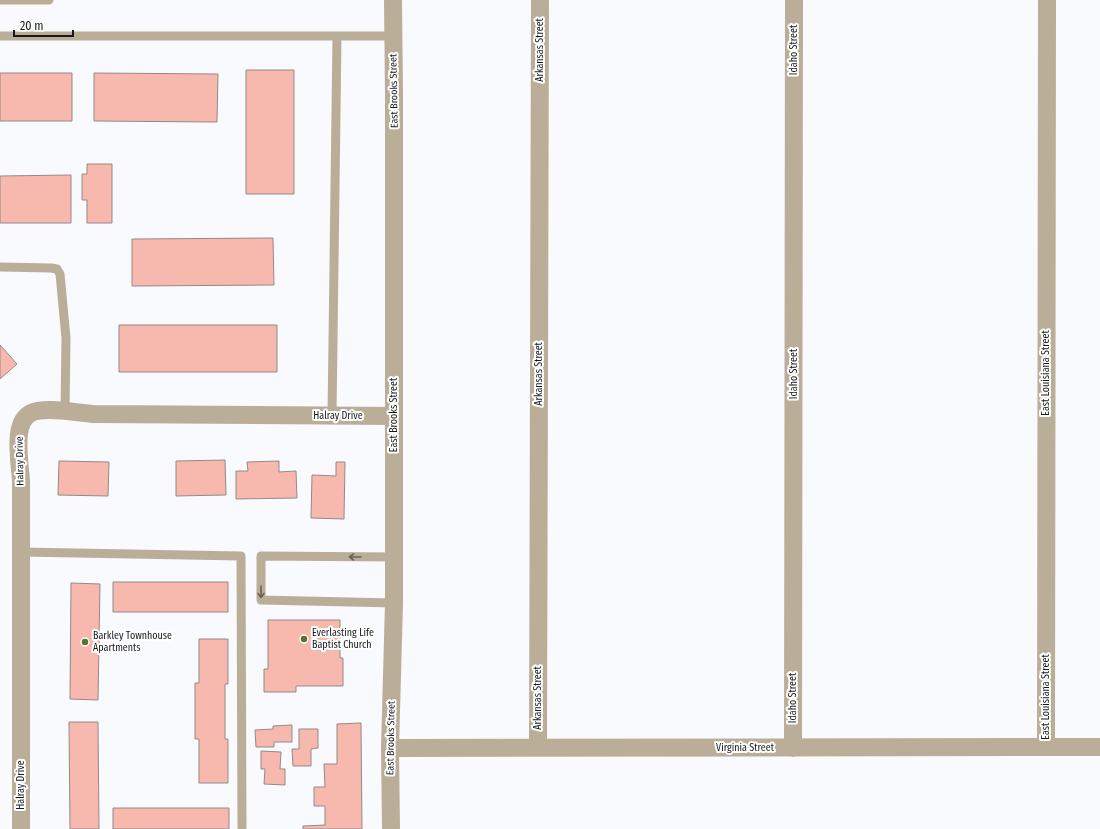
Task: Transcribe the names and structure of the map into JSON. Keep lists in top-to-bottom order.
{
  "streets": {
    "street": [
      "Arkansas Street",
      "Idaho Street",
      "East Brooks Street",
      "East Louisiana Street",
      "Halray Drive",
      "Virginia Street"
    ]
  },
  "crossings": [
    ["Arkansas Street", "Virginia Street"],
    ["Idaho Street", "Virginia Street"],
    ["East Brooks Street", "Halray Drive"],
    ["East Brooks Street", "Virginia Street"],
    ["East Louisiana Street", "Virginia Street"]
  ],
  "places": ["Everlasting Life Baptist Church", "Barkley Townhouse Apartments"],
  "scale_bar": "20 m"
}
